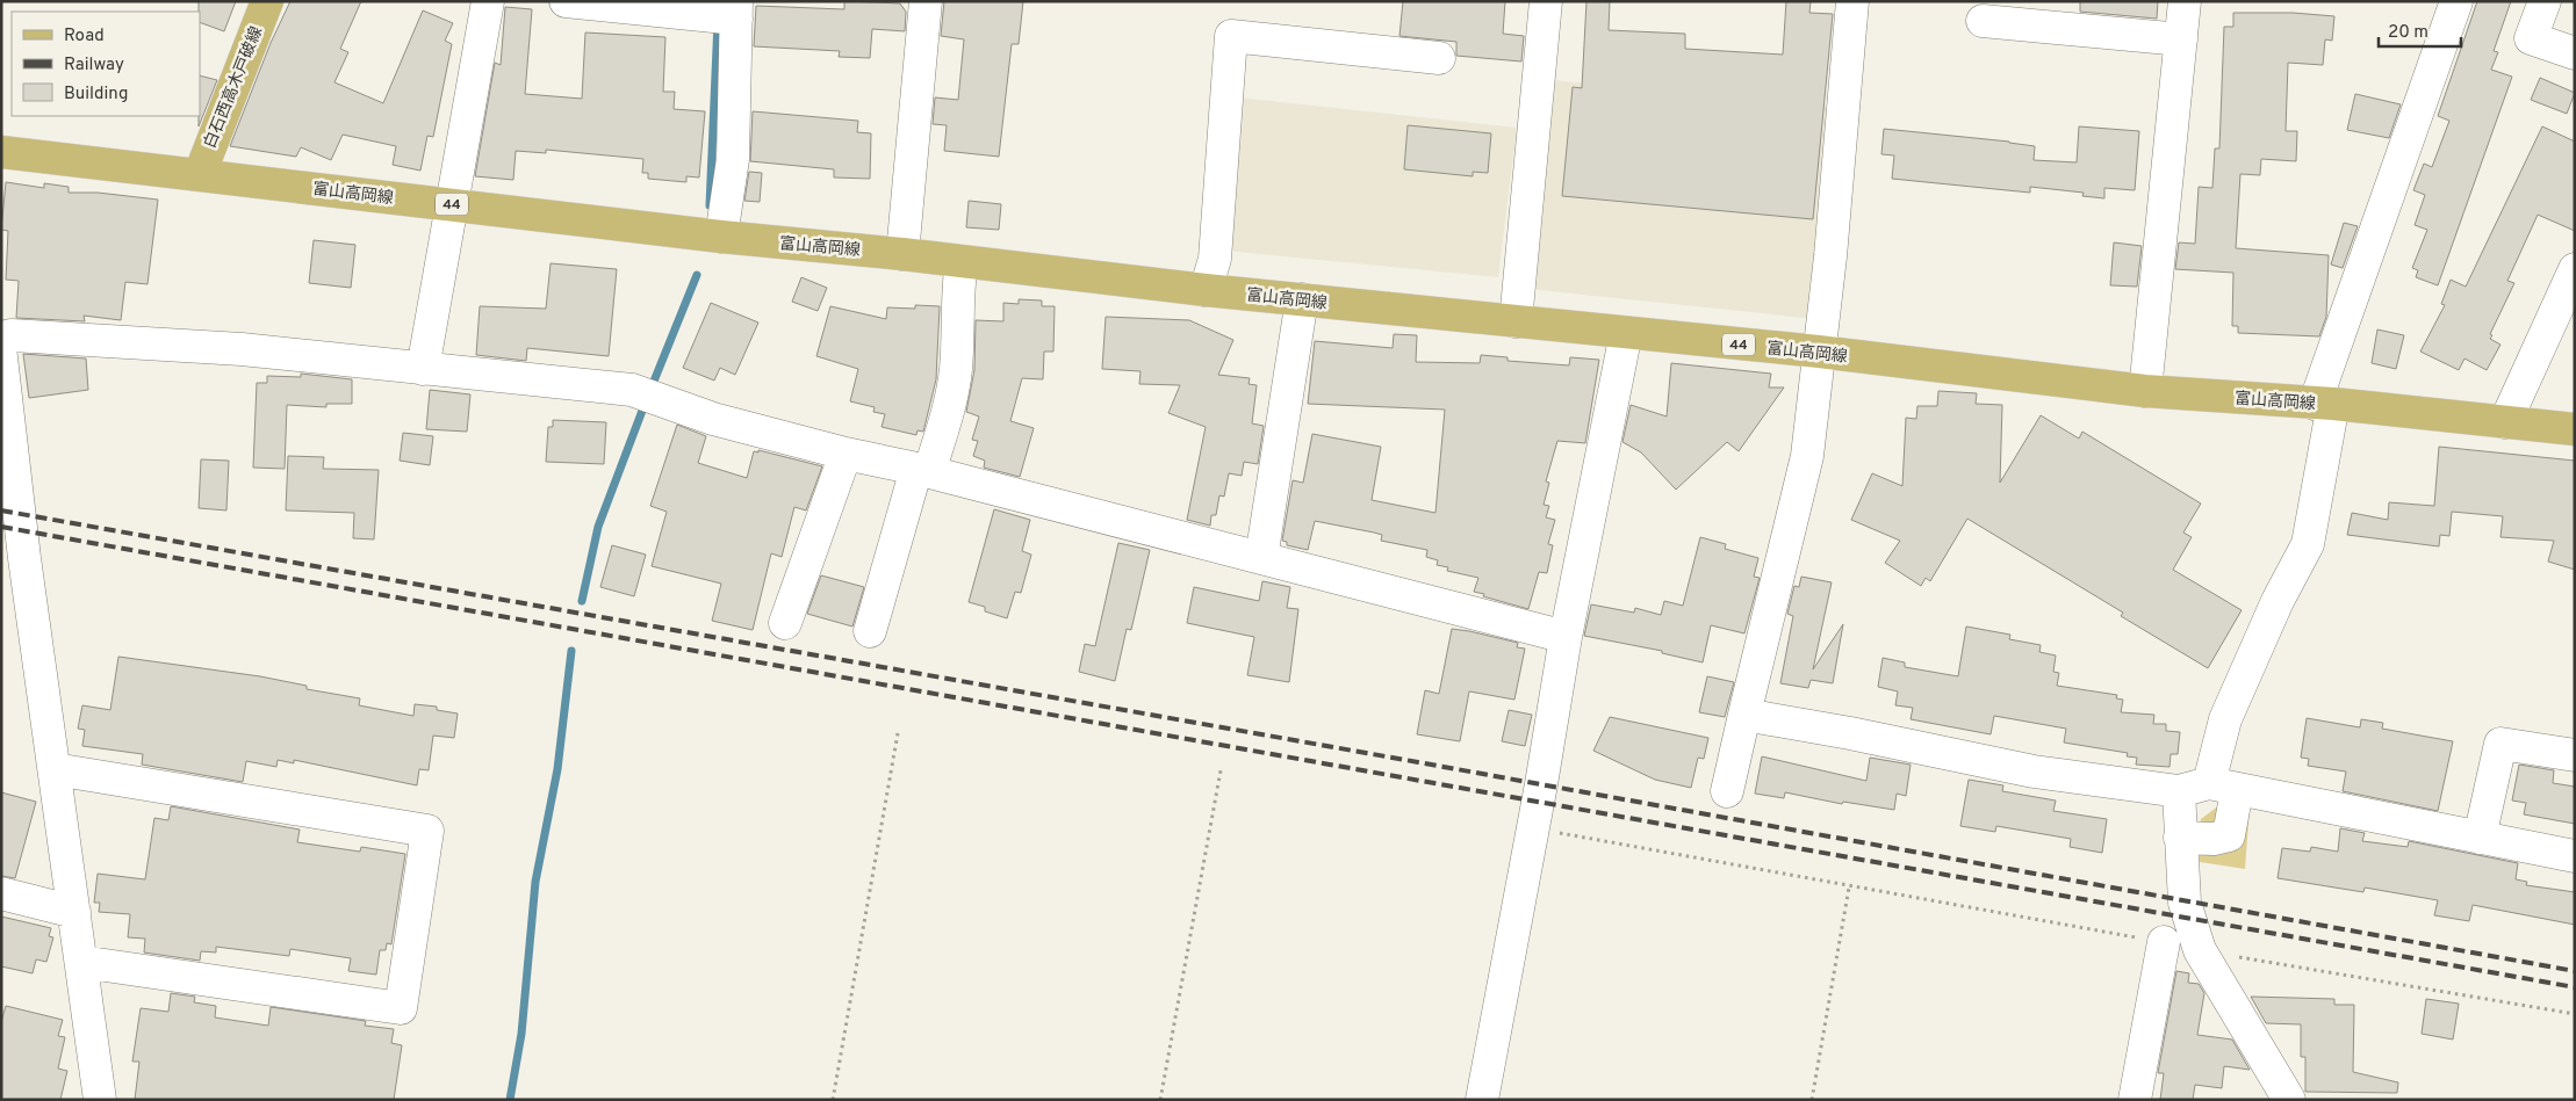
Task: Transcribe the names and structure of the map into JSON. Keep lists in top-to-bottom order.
{
  "streets": {
    "main road": ["白石西高木戸破線", "富山高岡線", "44"]
  },
  "crossings": [
    ["白石西高木戸破線", "富山高岡線"]
  ],
  "legend": ["Road", "Railway", "Building"],
  "scale_bar": "20 m"
}
